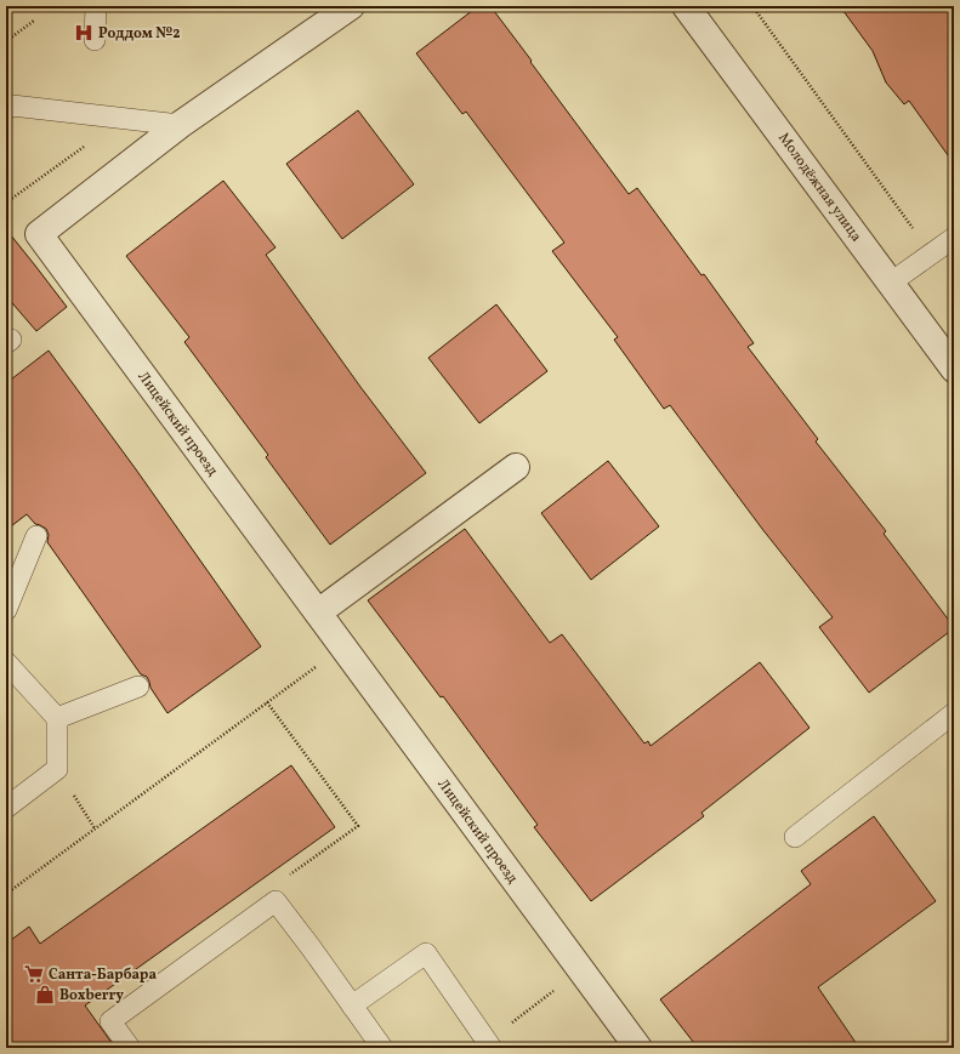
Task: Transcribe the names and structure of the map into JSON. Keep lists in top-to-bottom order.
{
  "streets": {
    "street": ["Молодёжная улица", "Лицейский проезд"]
  },
  "places": {
    "hospital": ["Роддом №2"],
    "supermarket": ["Санта-Барбара"],
    "shop": ["Boxberry"]
  }
}
